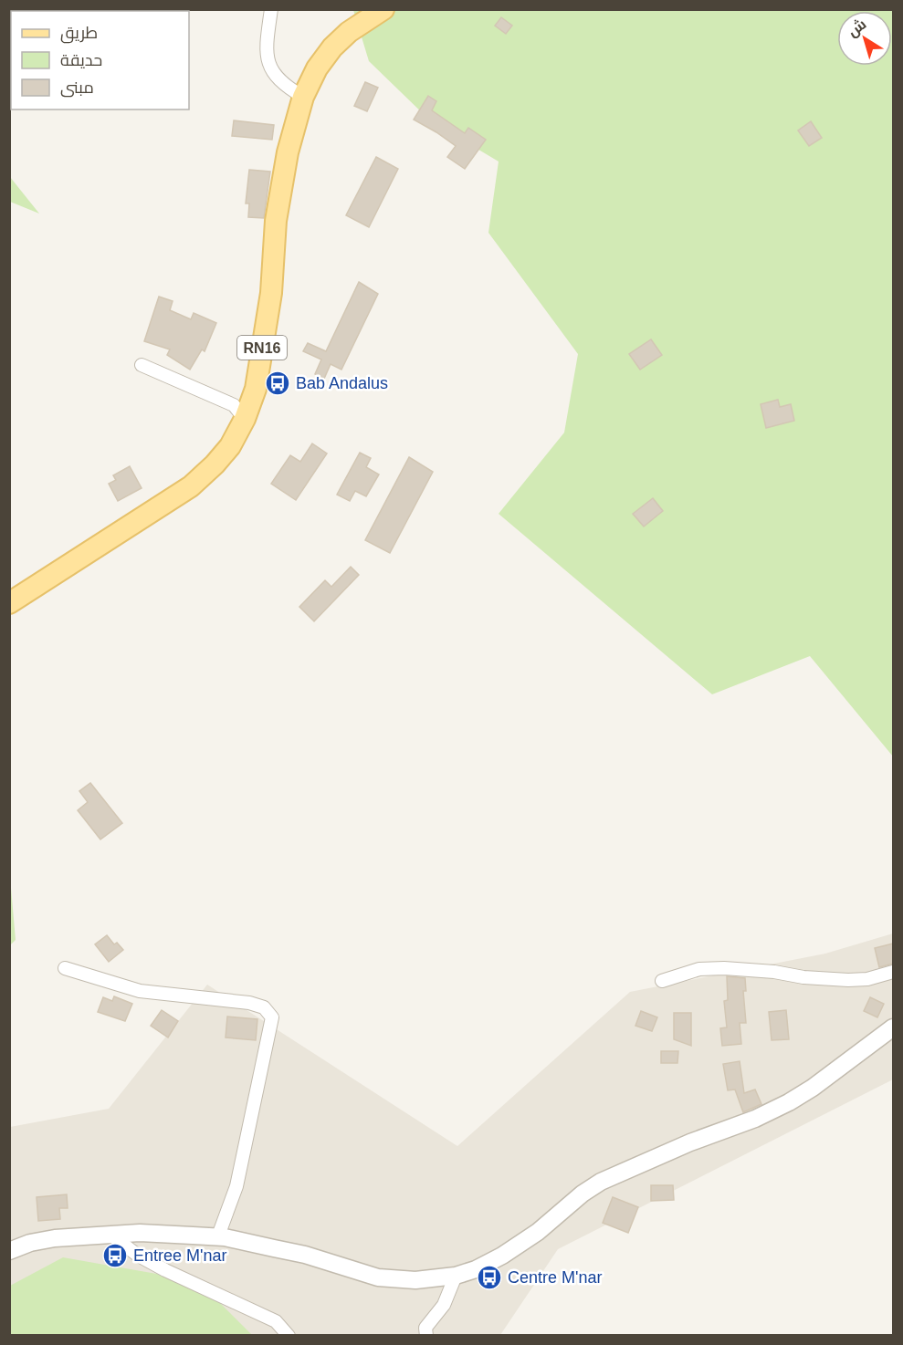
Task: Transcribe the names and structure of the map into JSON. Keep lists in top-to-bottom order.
{
  "streets": {
    "main road": ["RN16"]
  },
  "places": {
    "bus stop": ["Bab Andalus", "Entree M'nar", "Centre M'nar"]
  },
  "legend": ["طريق", "حديقة", "مبنى"],
  "north": "top left"
}
